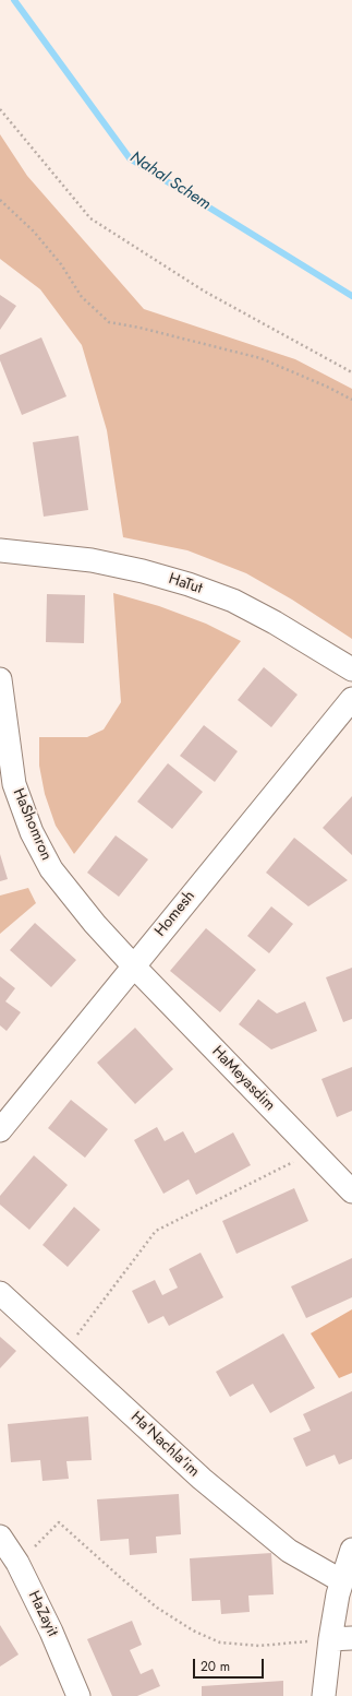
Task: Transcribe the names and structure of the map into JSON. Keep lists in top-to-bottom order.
{
  "streets": {
    "street": [
      "HaTut",
      "HaShomron",
      "Homesh",
      "HaMeyasdim",
      "Ha'Nachla'im",
      "HaZayit"
    ]
  },
  "crossings": [
    ["HaShomron", "Homesh"],
    ["HaShomron", "HaMeyasdim"],
    ["Homesh", "HaMeyasdim"]
  ],
  "water": ["Nahal Schem"],
  "scale_bar": "20 m"
}
